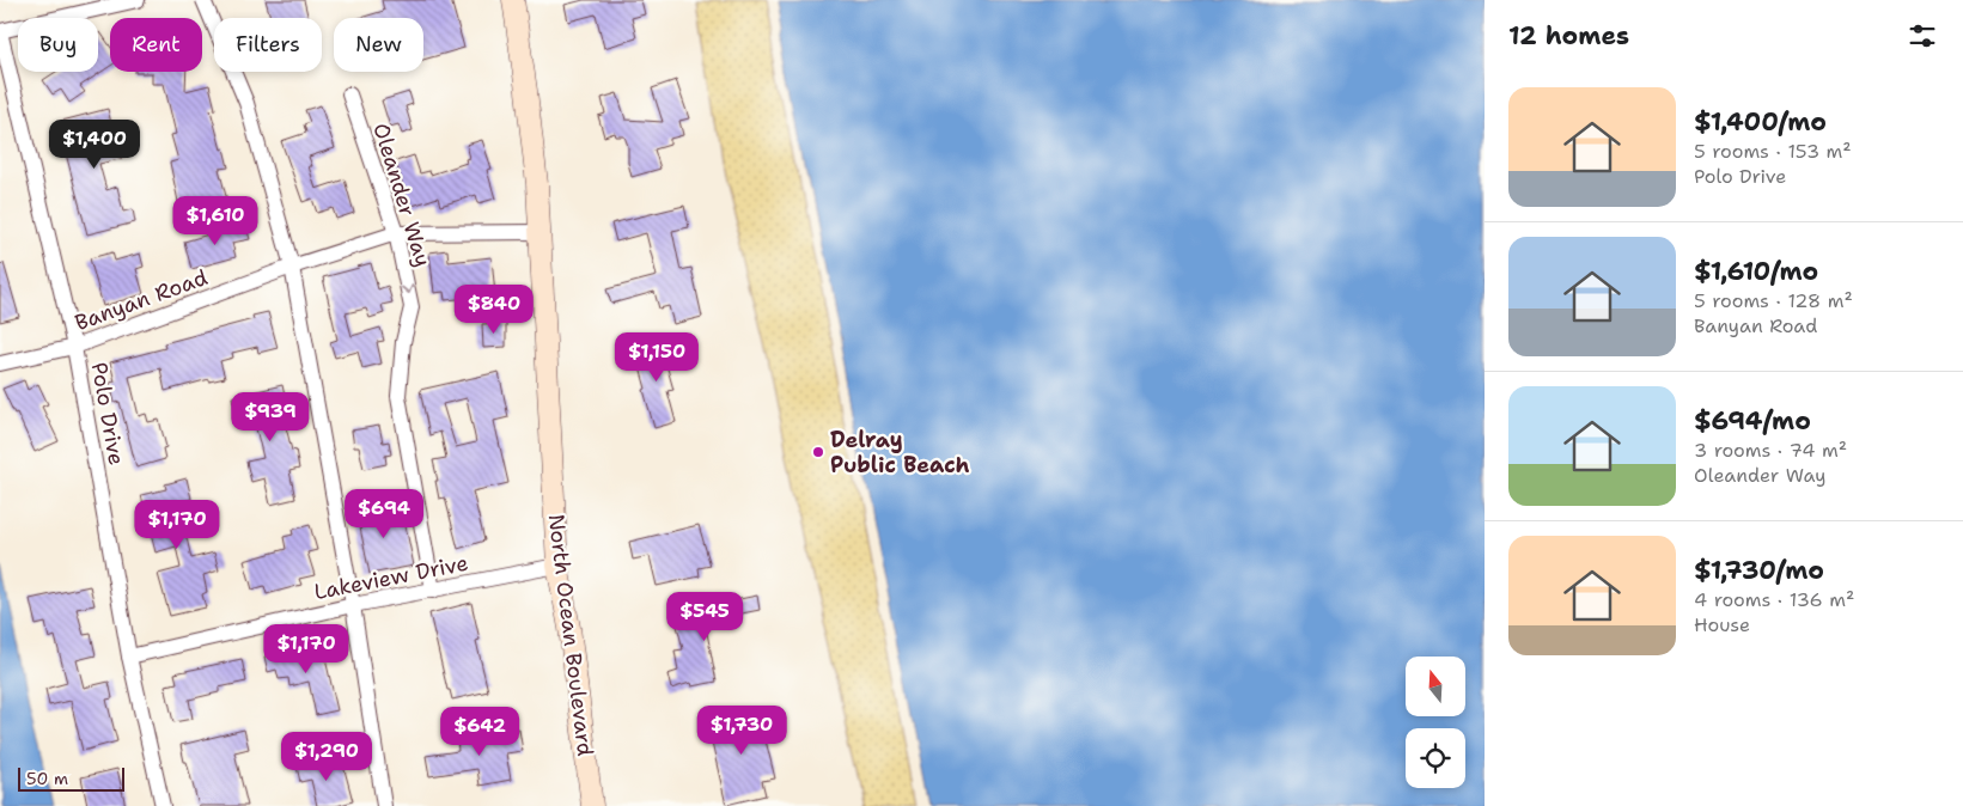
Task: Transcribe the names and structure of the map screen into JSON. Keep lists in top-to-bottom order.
{
  "streets": {
    "main road": ["North Ocean Boulevard"],
    "street": [
      "Oleander Way",
      "Banyan Road",
      "Polo Drive",
      "Lakeview Drive"
    ]
  },
  "crossings": [
    ["Oleander Way", "Banyan Road"],
    ["Oleander Way", "Lakeview Drive"],
    ["Banyan Road", "Polo Drive"],
    ["Banyan Road", "North Ocean Boulevard"],
    ["Polo Drive", "Lakeview Drive"],
    ["Lakeview Drive", "North Ocean Boulevard"]
  ],
  "places": ["Delray Public Beach"],
  "scale_bar": "50 m",
  "north": "top",
  "page": {
    "heading": "12 homes",
    "chip": [
      "Buy",
      "Rent",
      "Filters",
      "New"
    ],
    "list": [
      {
        "name": "$1,400/mo",
        "note": "5 rooms · 153 m² · Polo Drive"
      },
      {
        "name": "$1,610/mo",
        "note": "5 rooms · 128 m² · Banyan Road"
      },
      {
        "name": "$694/mo",
        "note": "3 rooms · 74 m² · Oleander Way"
      },
      {
        "name": "$1,730/mo",
        "note": "4 rooms · 136 m² · House"
      }
    ],
    "price": [
      "$1,400",
      "$1,610",
      "$840",
      "$1,150",
      "$939",
      "$694",
      "$1,170",
      "$545",
      "$1,170",
      "$1,730",
      "$642",
      "$1,290"
    ],
    "scale": "50 m"
  }
}
